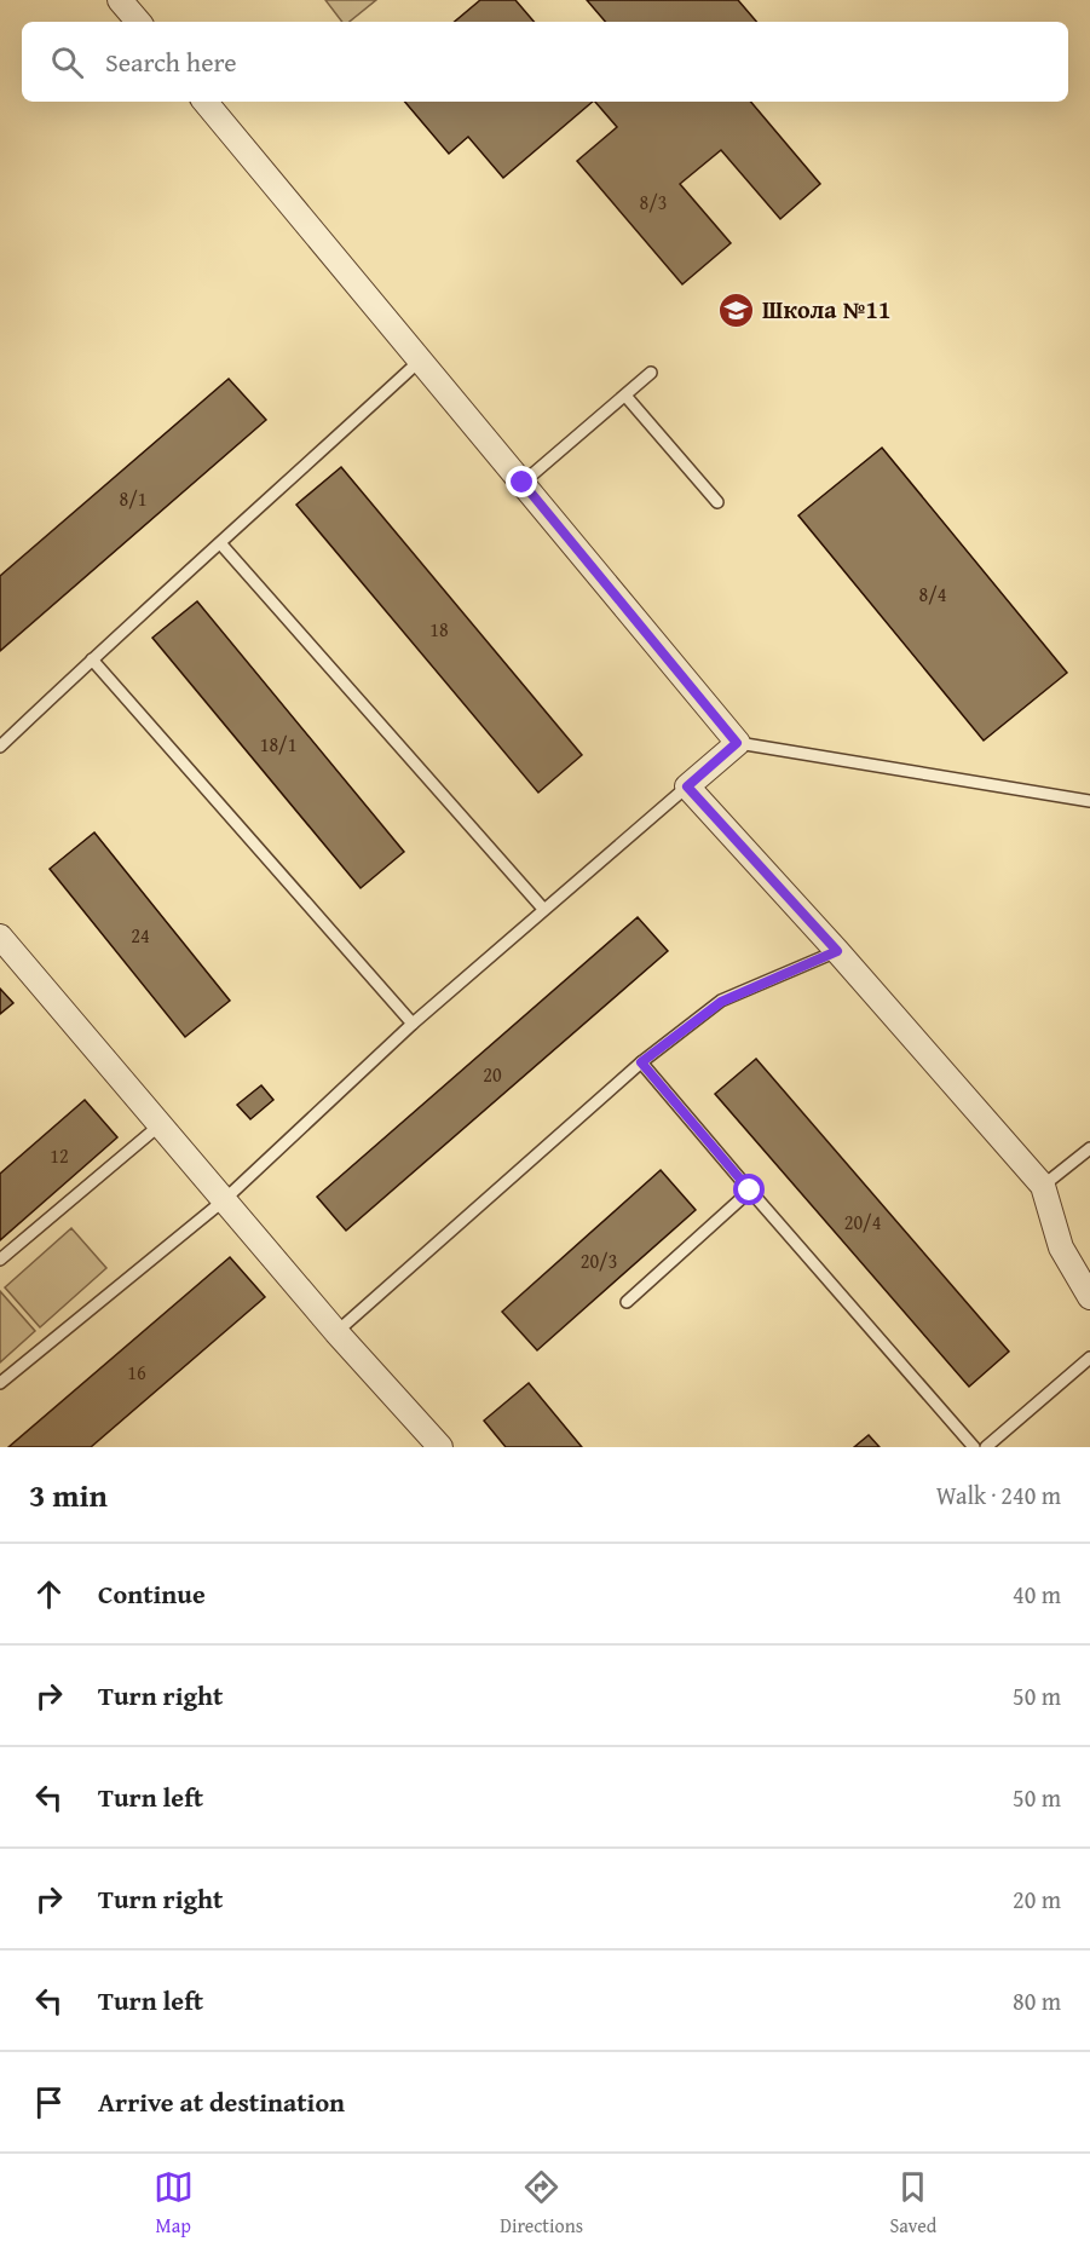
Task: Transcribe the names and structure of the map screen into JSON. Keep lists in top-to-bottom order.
{
  "places": {
    "school or university": ["Школа №11"]
  },
  "house_numbers": [
    "8/3",
    "8/1",
    "8/4",
    "18",
    "18/1",
    "24",
    "20",
    "12",
    "20/4",
    "20/3",
    "16"
  ],
  "page": {
    "search": "Search here",
    "heading": ["3 min", "Walk · 240 m"],
    "list": [
      ["Continue", "40 m"],
      ["Turn right", "50 m"],
      ["Turn left", "50 m"],
      ["Turn right", "20 m"],
      ["Turn left", "80 m"],
      "Arrive at destination"
    ],
    "nav": ["Map", "Directions", "Saved"]
  }
}
